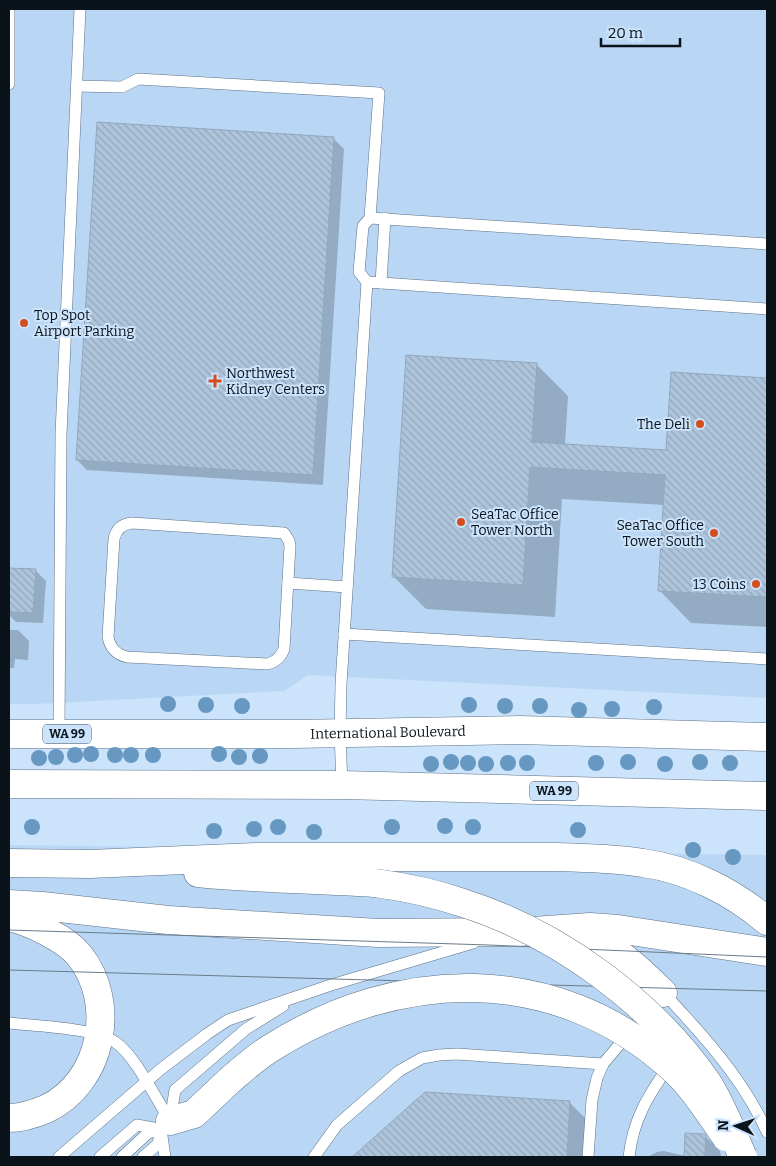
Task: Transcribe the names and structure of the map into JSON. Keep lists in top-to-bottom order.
{
  "streets": {
    "main road": ["International Boulevard", "WA 99"]
  },
  "places": {
    "other": [
      "Top Spot Airport Parking",
      "The Deli",
      "SeaTac Office Tower North",
      "SeaTac Office Tower South",
      "13 Coins"
    ],
    "health": ["Northwest Kidney Centers"]
  },
  "scale_bar": "20 m",
  "north": "left"
}
